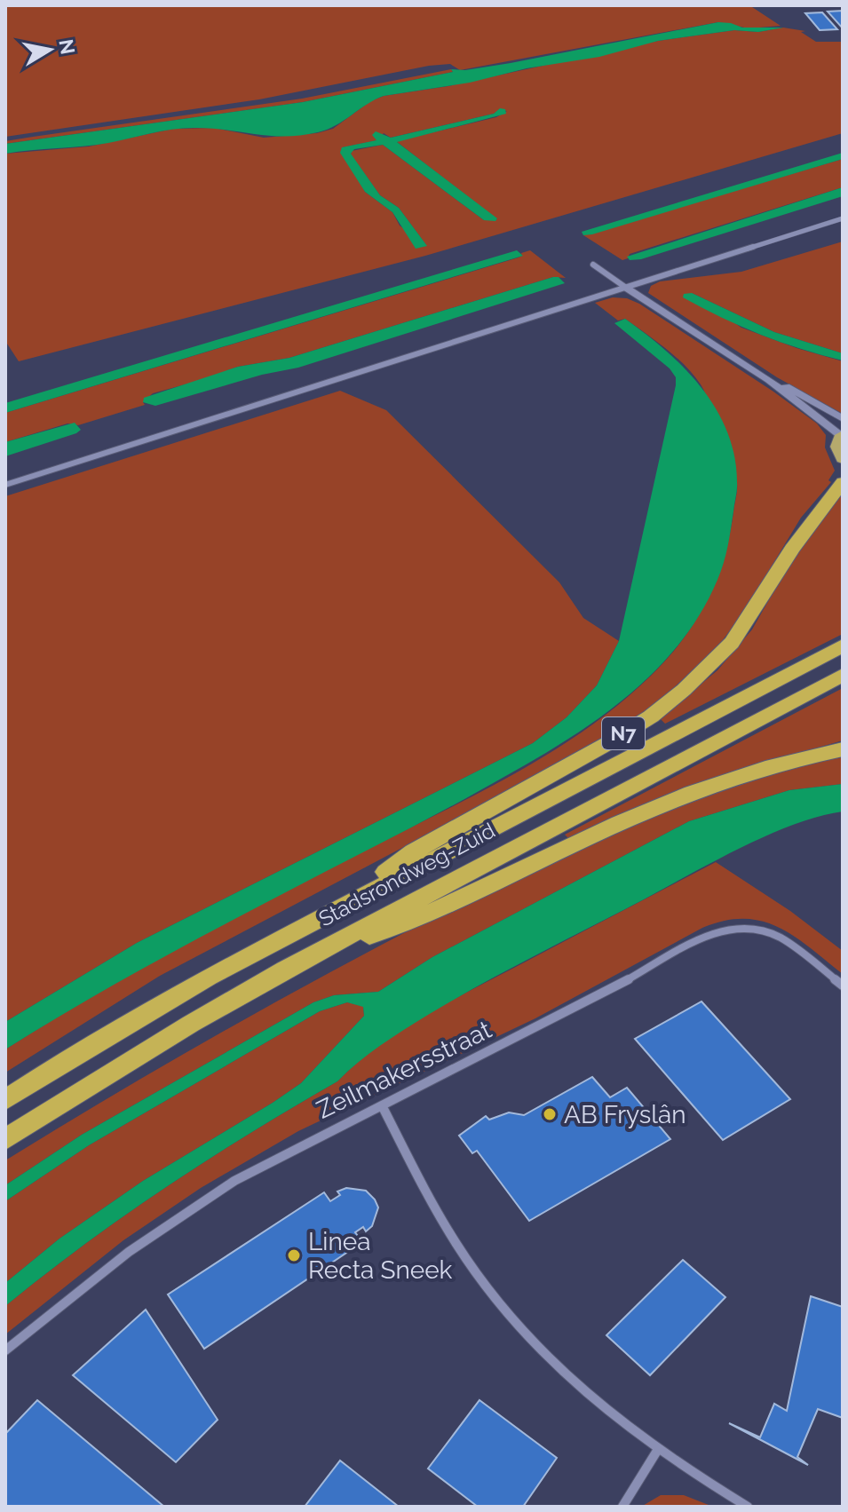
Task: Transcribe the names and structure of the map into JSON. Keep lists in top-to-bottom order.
{
  "streets": {
    "highway": ["N7", "Stadsrondweg-Zuid"],
    "street": ["Zeilmakersstraat"]
  },
  "crossings": [
    ["N7", "Stadsrondweg-Zuid"]
  ],
  "places": ["AB Fryslân", "Linea Recta Sneek"],
  "north": "right"
}
